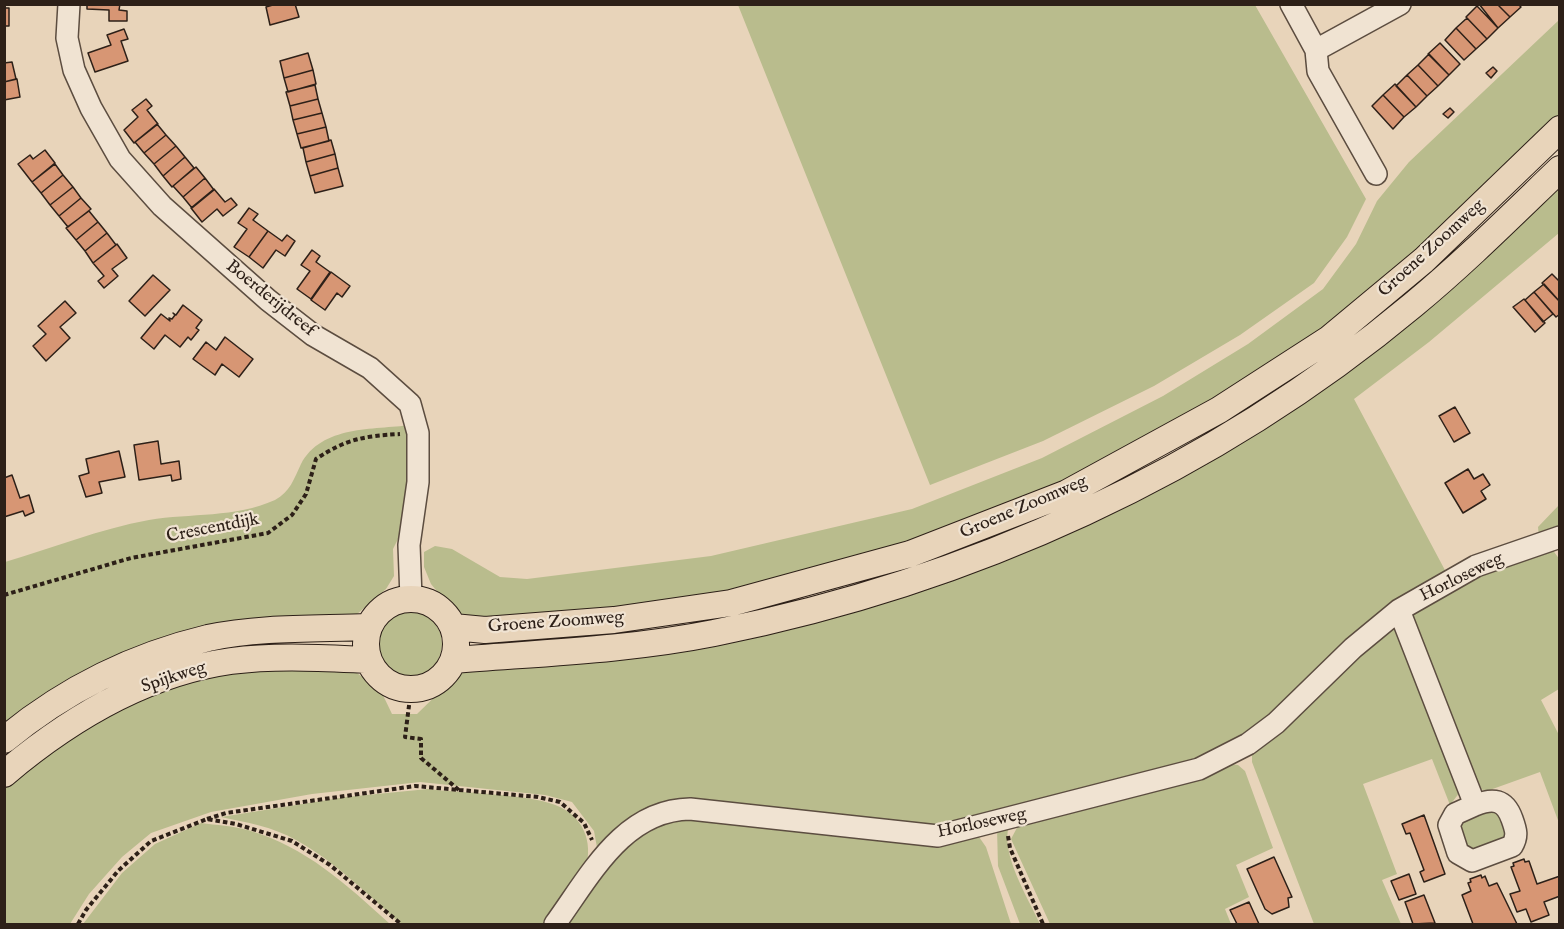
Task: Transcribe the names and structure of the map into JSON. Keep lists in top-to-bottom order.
{
  "streets": {
    "main road": ["Groene Zoomweg", "Spijkweg"],
    "street": ["Boerderijdreef", "Horloseweg"],
    "path": ["Crescentdijk"]
  },
  "crossings": [
    ["Groene Zoomweg", "Boerderijdreef"],
    ["Groene Zoomweg", "Spijkweg"],
    ["Boerderijdreef", "Crescentdijk"],
    ["Boerderijdreef", "Spijkweg"]
  ]
}
